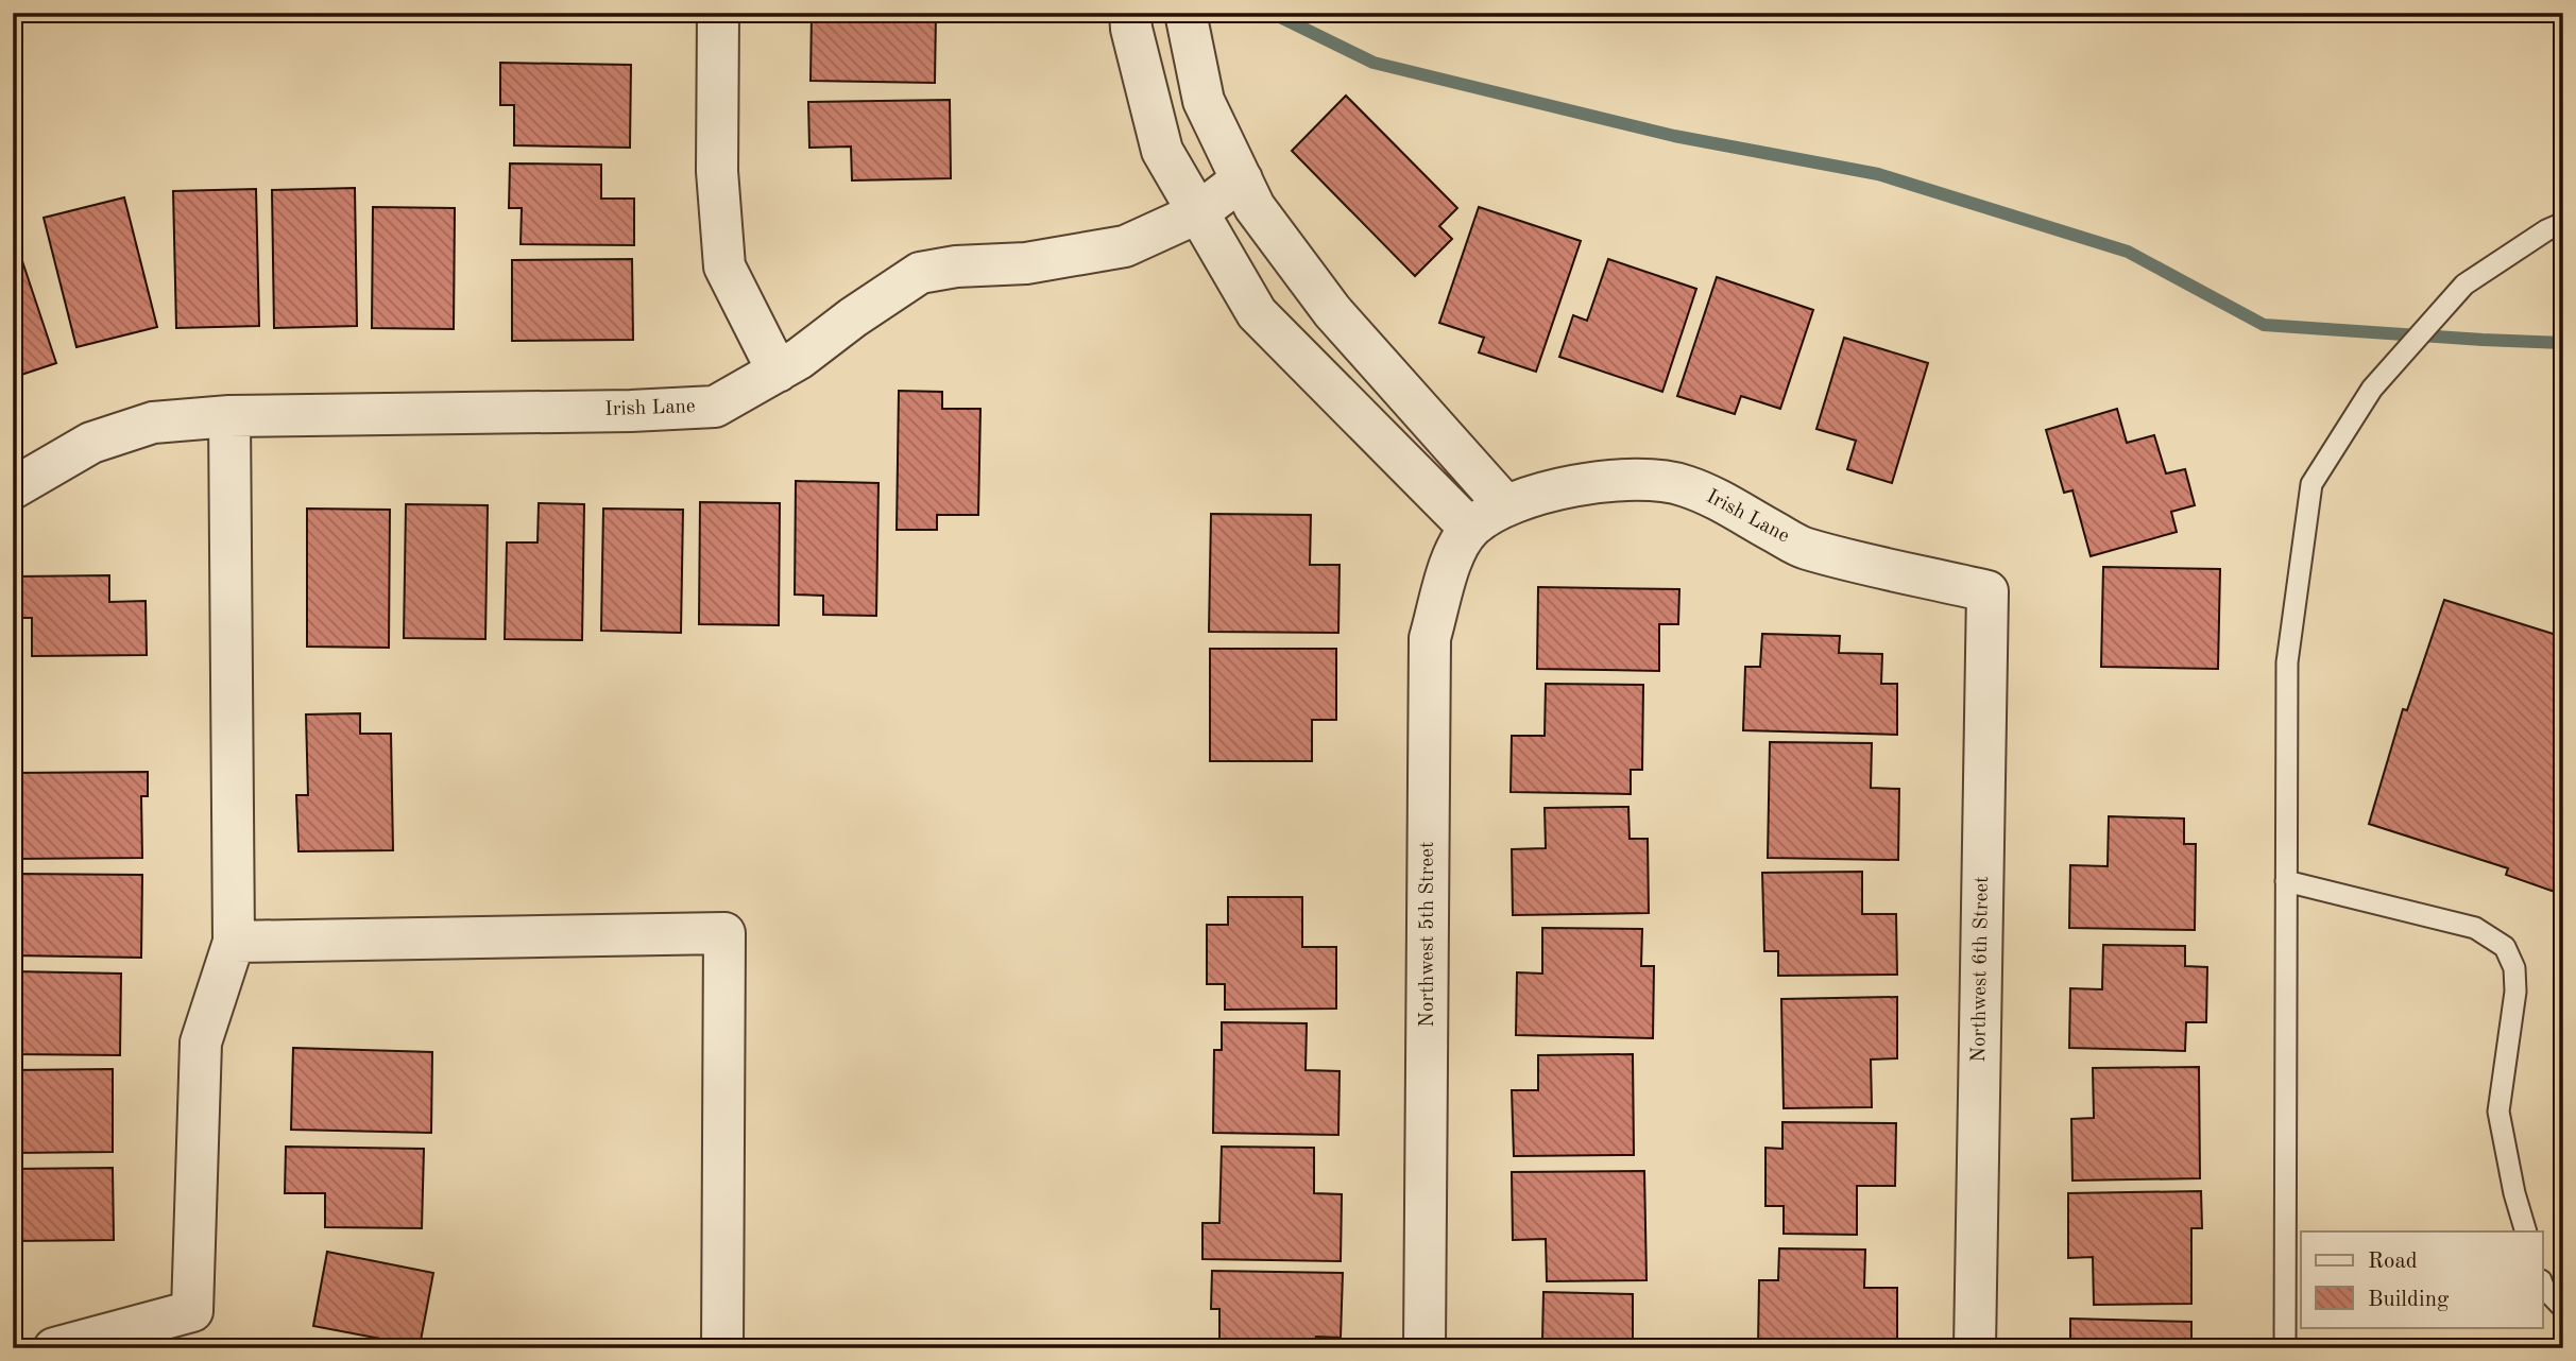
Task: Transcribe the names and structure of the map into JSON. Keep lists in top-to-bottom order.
{
  "streets": {
    "street": ["Irish Lane", "Northwest 5th Street", "Northwest 6th Street"]
  },
  "crossings": [
    ["Irish Lane", "Northwest 5th Street"],
    ["Irish Lane", "Northwest 6th Street"]
  ],
  "legend": ["Road", "Building"]
}
